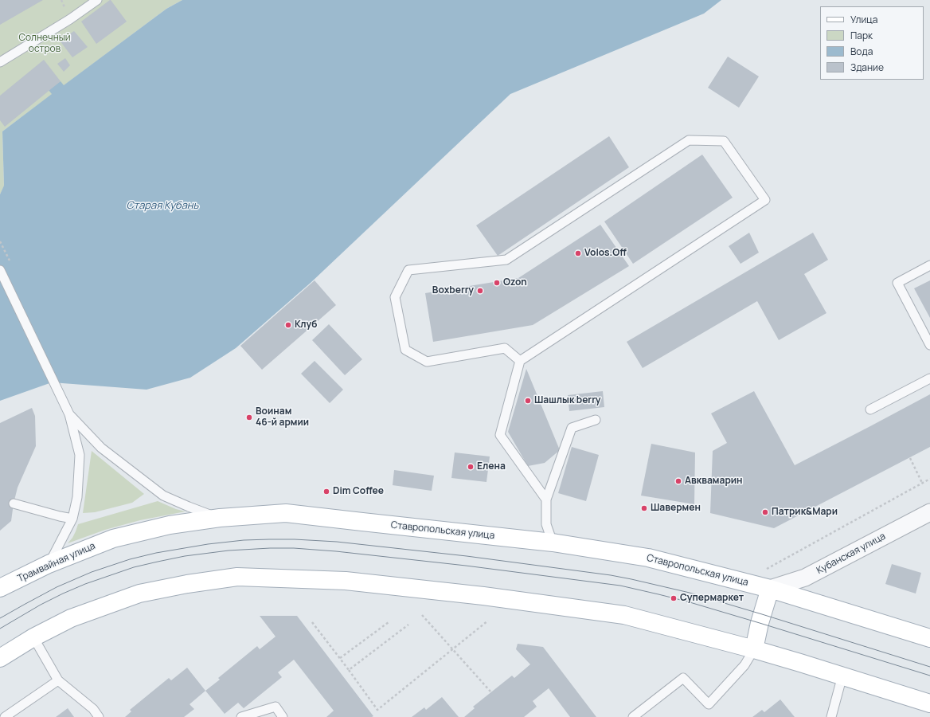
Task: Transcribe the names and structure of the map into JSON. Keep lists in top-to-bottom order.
{
  "streets": {
    "main road": ["Ставропольская улица", "Трамвайная улица"],
    "street": ["Кубанская улица"]
  },
  "crossings": [
    ["Ставропольская улица", "Кубанская улица"],
    ["Ставропольская улица", "Трамвайная улица"]
  ],
  "water": ["Старая Кубань"],
  "parks": ["Солнечный остров"],
  "places": [
    "Volos.Off",
    "Ozon",
    "Boxberry",
    "Клуб",
    "Шашлык berry",
    "Воинам 46-й армии",
    "Елена",
    "Авквамарин",
    "Dim Coffee",
    "Шавермен",
    "Патрик&Мари",
    "Супермаркет"
  ],
  "legend": [
    "Улица",
    "Парк",
    "Вода",
    "Здание"
  ]
}
